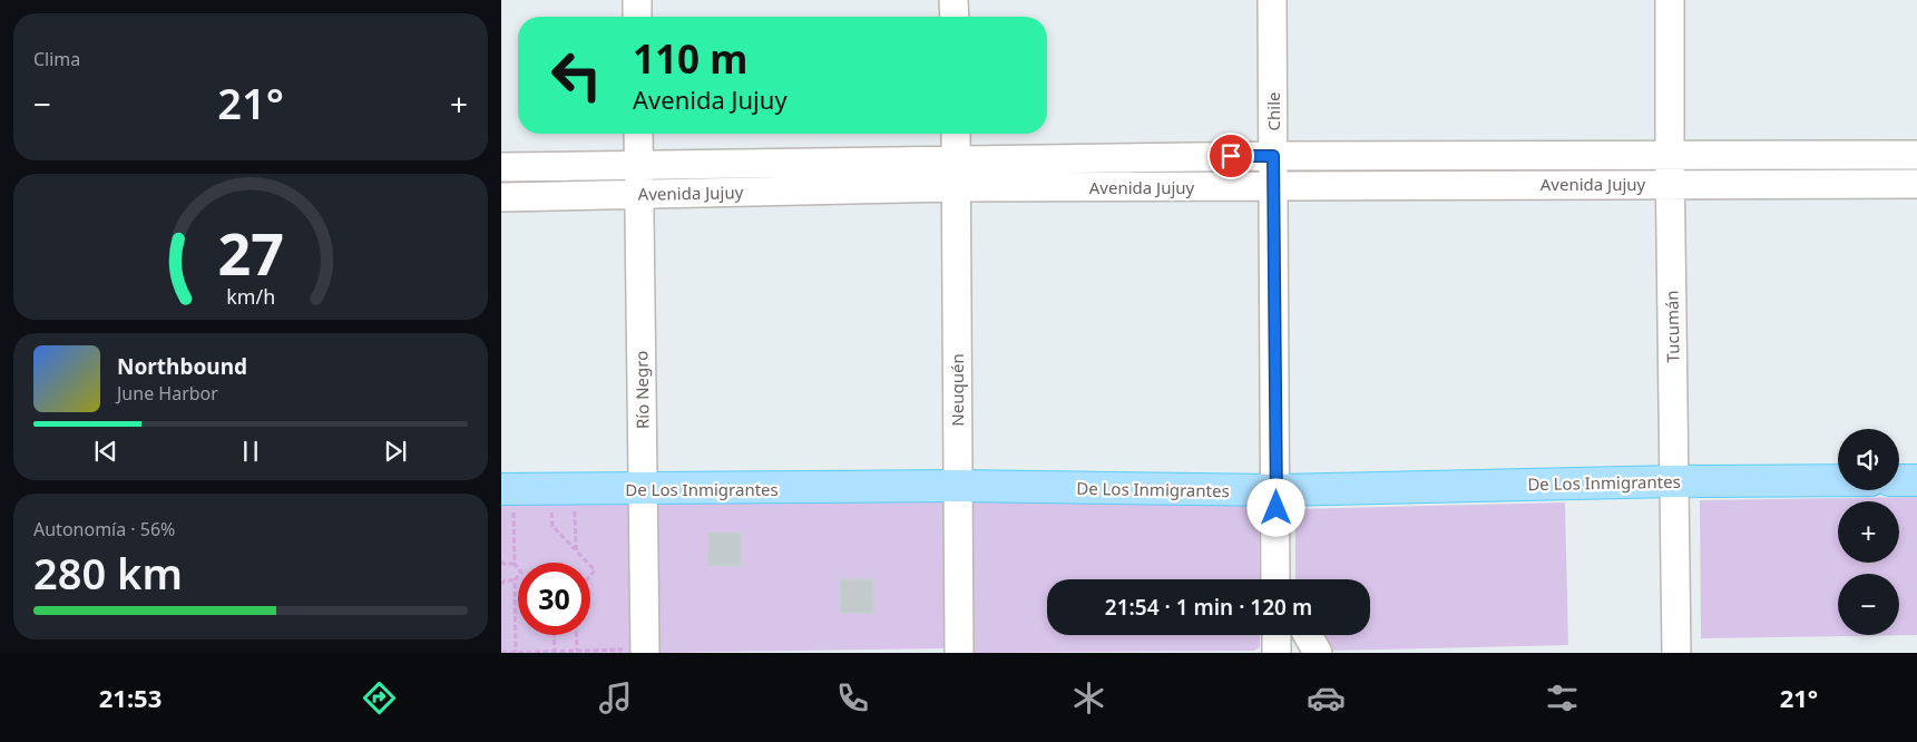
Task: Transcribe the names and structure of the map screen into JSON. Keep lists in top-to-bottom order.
{
  "streets": {
    "main road": ["De Los Inmigrantes"],
    "street": [
      "Chile",
      "Avenida Jujuy",
      "Tucumán",
      "Río Negro",
      "Neuquén"
    ]
  },
  "crossings": [
    ["Chile", "Avenida Jujuy"],
    ["Chile", "De Los Inmigrantes"],
    ["Avenida Jujuy", "Tucumán"],
    ["Avenida Jujuy", "Río Negro"],
    ["Avenida Jujuy", "Neuquén"],
    ["Tucumán", "De Los Inmigrantes"],
    ["Río Negro", "De Los Inmigrantes"],
    ["Neuquén", "De Los Inmigrantes"]
  ],
  "page": {
    "tile": [
      "Clima",
      ["Autonomía · 56%", "280 km"]
    ],
    "turn": ["110 m", "Avenida Jujuy"],
    "heat": ["−", "21°", "+"],
    "song": ["Northbound", "June Harbor"],
    "map_buttons": ["+", "−"],
    "limit": "30",
    "trip": "21:54 · 1 min · 120 m",
    "tabs": ["21:53", "21°"],
    "gauge": ["27", "km/h"]
  }
}
